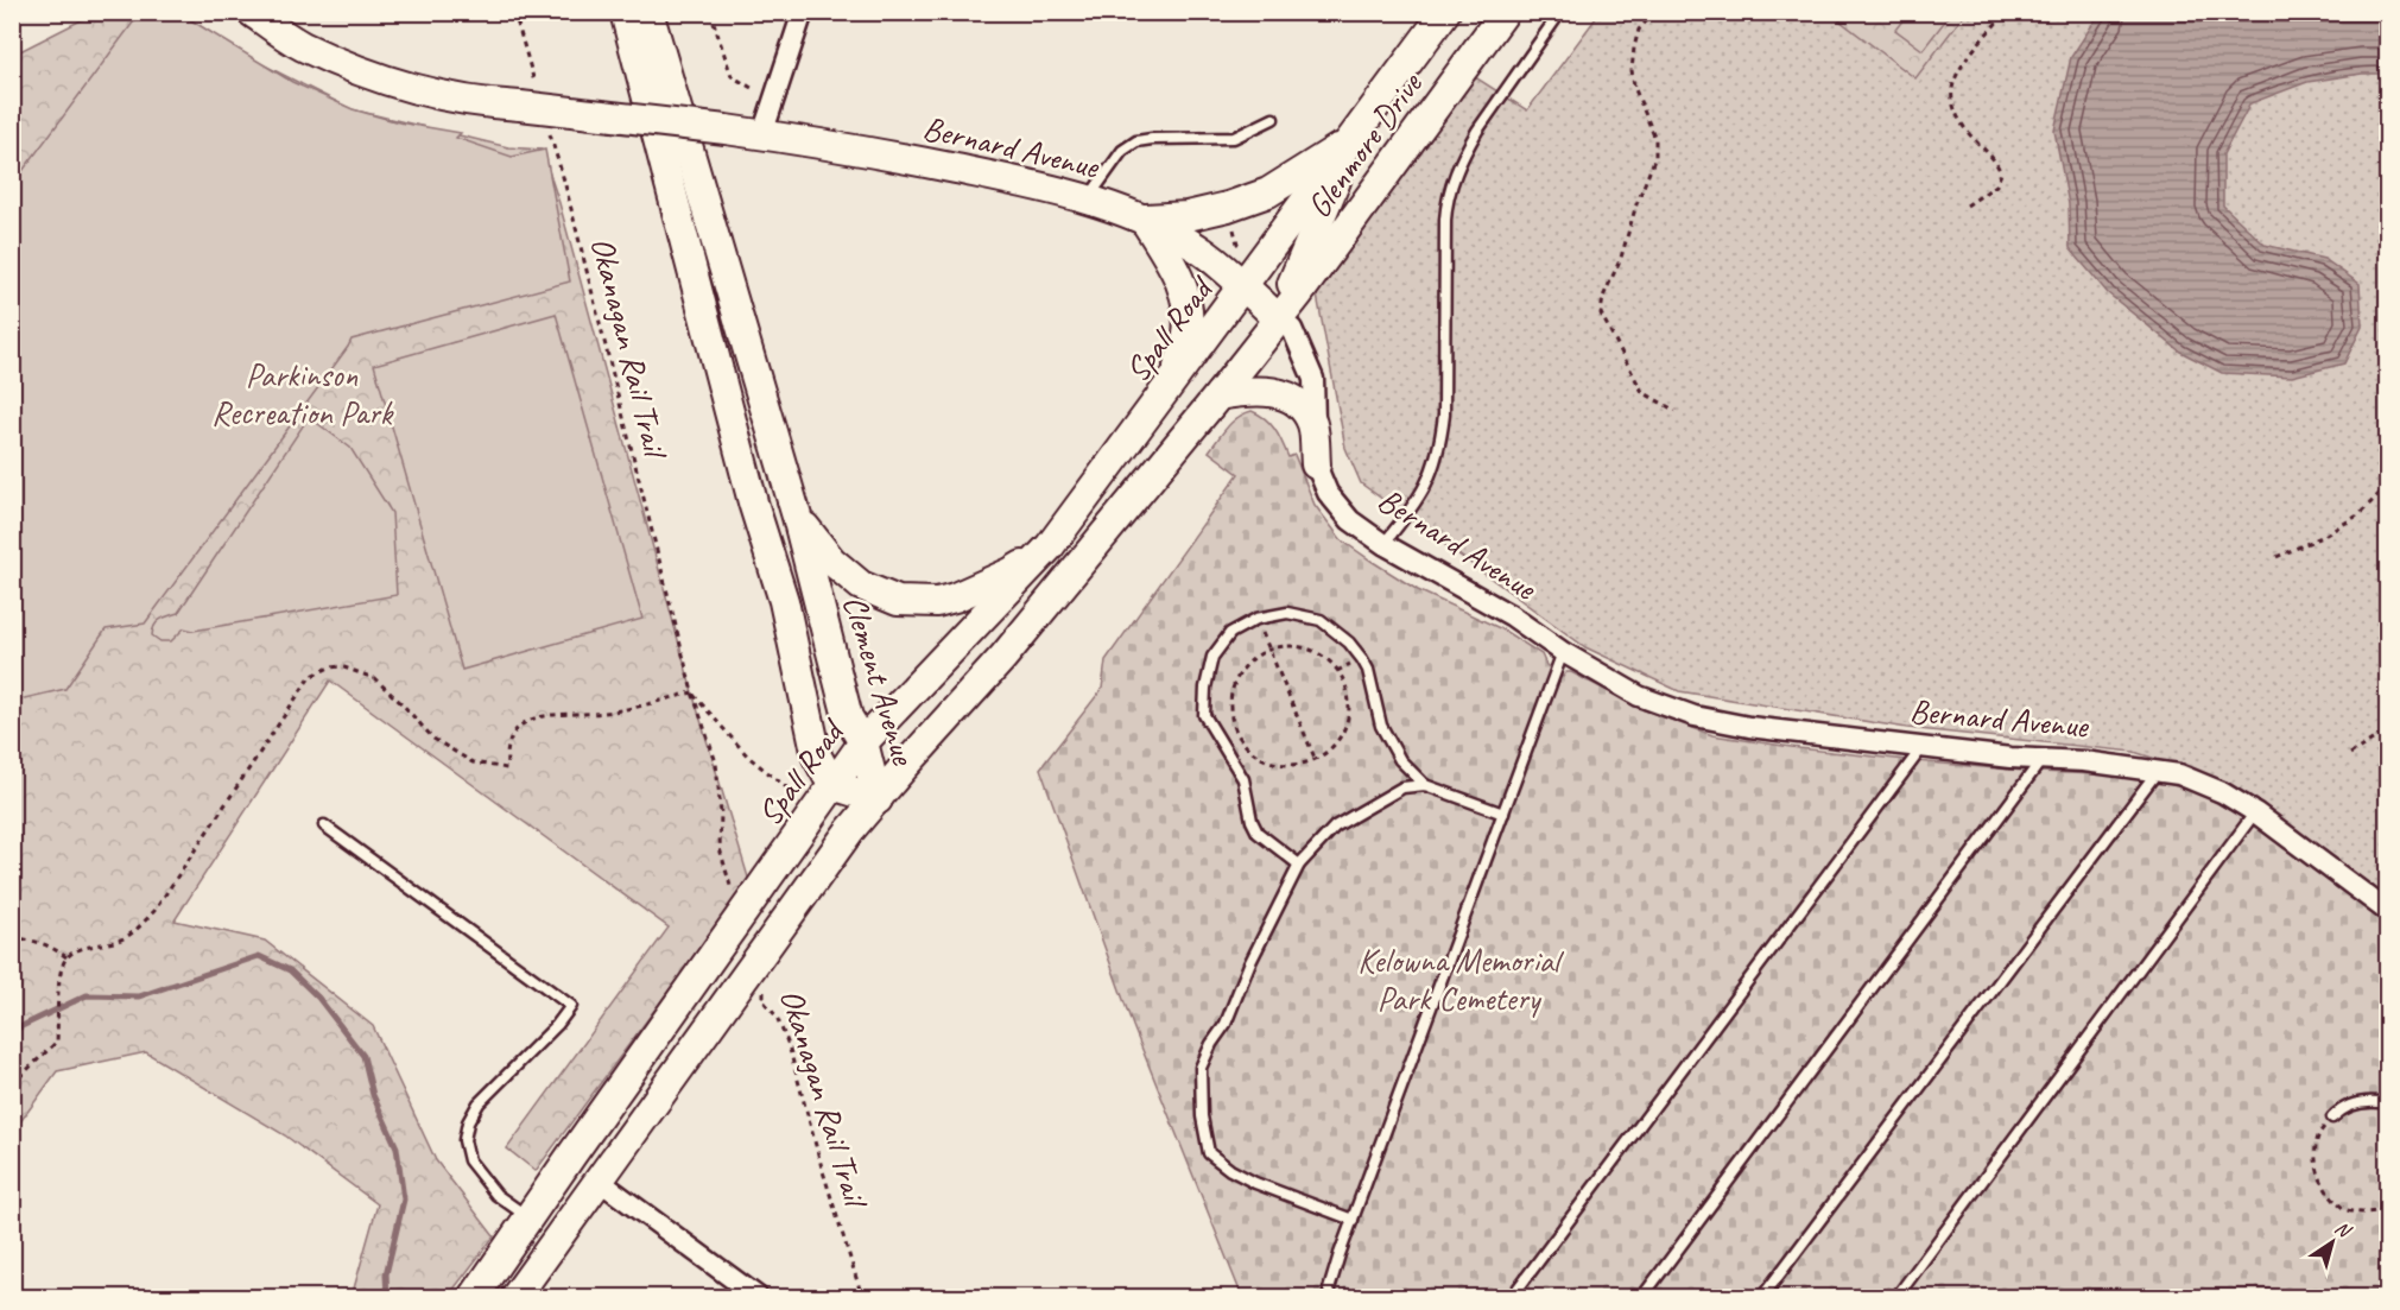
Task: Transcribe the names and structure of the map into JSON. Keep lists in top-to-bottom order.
{
  "streets": {
    "main road": [
      "Glenmore Drive",
      "Bernard Avenue",
      "Spall Road",
      "Clement Avenue"
    ],
    "path": ["Okanagan Rail Trail"]
  },
  "crossings": [
    ["Glenmore Drive", "Bernard Avenue"],
    ["Glenmore Drive", "Spall Road"],
    ["Bernard Avenue", "Spall Road"],
    ["Spall Road", "Okanagan Rail Trail"],
    ["Spall Road", "Clement Avenue"]
  ],
  "parks": ["Parkinson Recreation Park", "Kelowna Memorial Park Cemetery"],
  "north": "top right"
}
